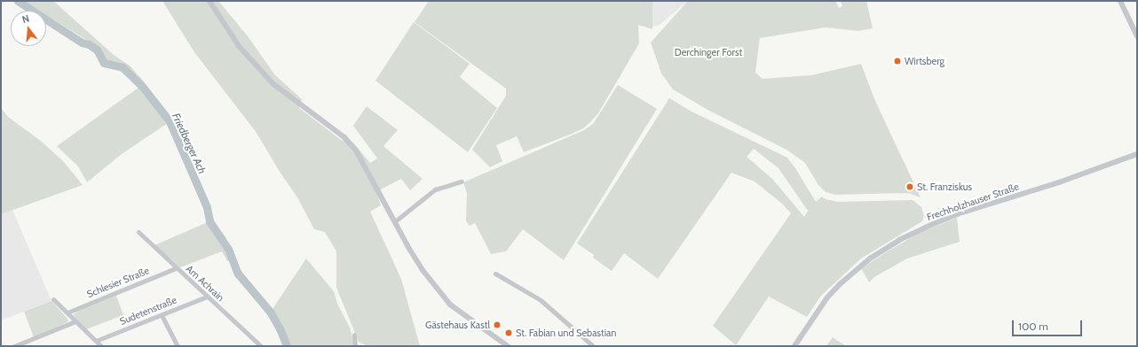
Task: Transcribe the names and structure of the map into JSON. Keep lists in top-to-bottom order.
{
  "streets": {
    "street": [
      "Frechholzhauser Straße",
      "Schlesier Straße",
      "Am Achrain",
      "Sudetenstraße"
    ]
  },
  "crossings": [
    ["Schlesier Straße", "Am Achrain"],
    ["Am Achrain", "Sudetenstraße"]
  ],
  "water": ["Friedberger Ach"],
  "parks": ["Derchinger Forst"],
  "places": [
    "Wirtsberg",
    "St. Franziskus",
    "Gästehaus Kastl",
    "St. Fabian und Sebastian"
  ],
  "scale_bar": "100 m",
  "north": "top"
}
